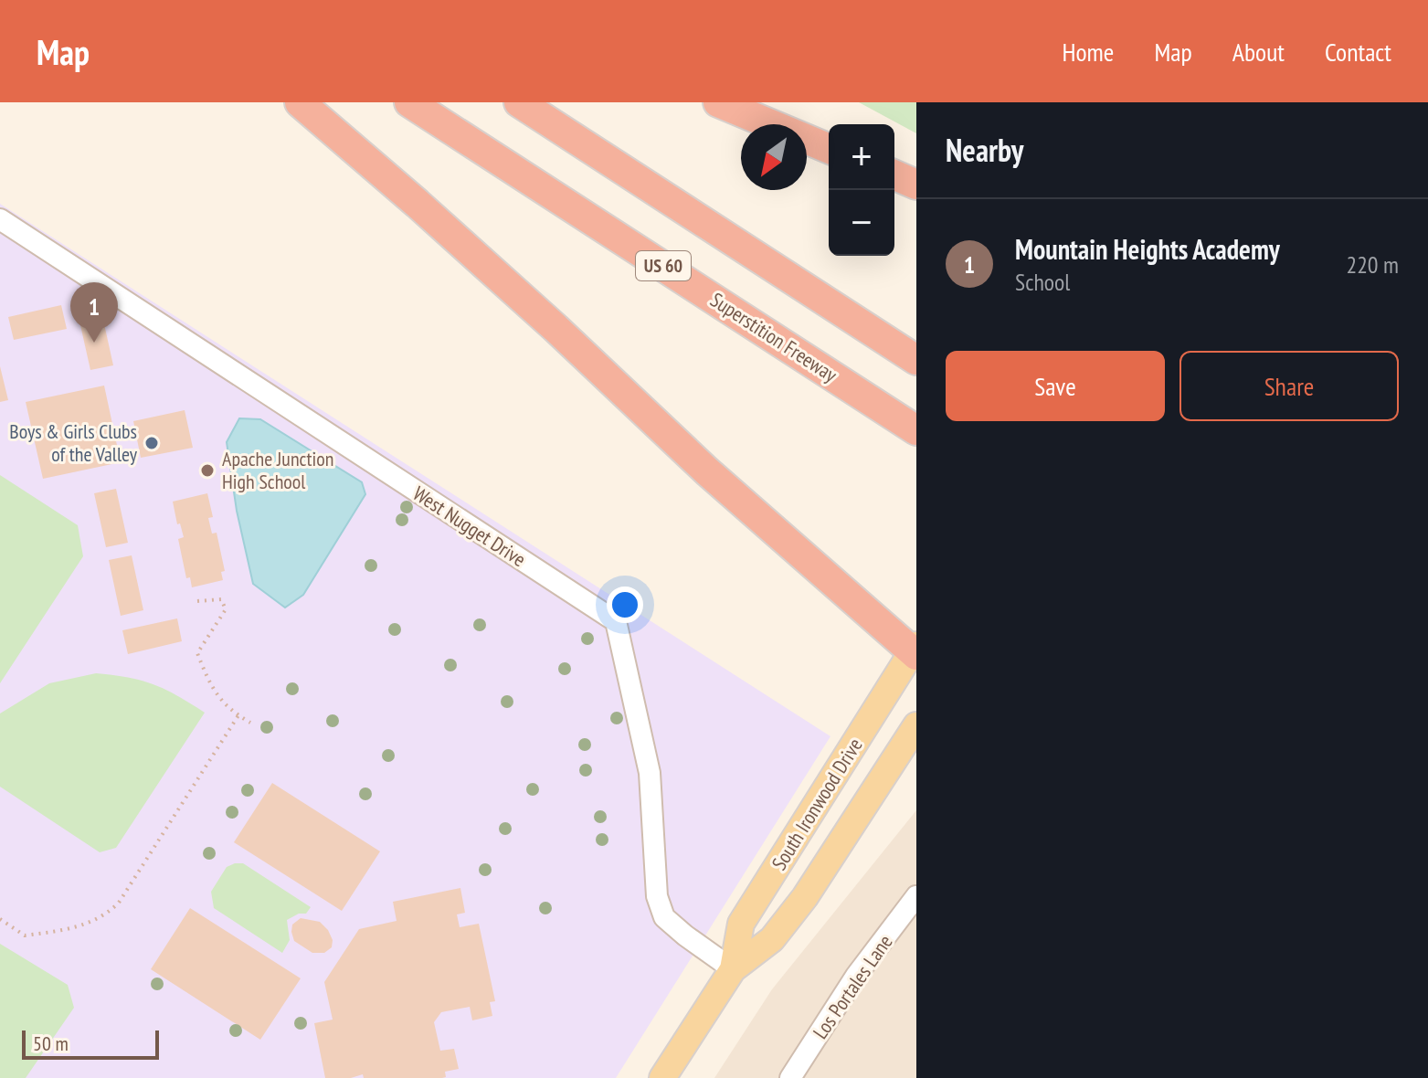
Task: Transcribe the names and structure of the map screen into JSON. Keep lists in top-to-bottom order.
{
  "streets": {
    "highway": ["US 60", "Superstition Freeway"],
    "main road": ["South Ironwood Drive"],
    "lane": ["West Nugget Drive", "Los Portales Lane"]
  },
  "crossings": [
    ["West Nugget Drive", "South Ironwood Drive"]
  ],
  "places": ["Boys & Girls Clubs of the Valley", "Apache Junction High School"],
  "scale_bar": "50 m",
  "north": "bottom left",
  "page": {
    "header": "Map",
    "nav": [
      "Home",
      "Map",
      "About",
      "Contact"
    ],
    "heading": "Nearby",
    "map_buttons": ["+", "−"],
    "list": [
      {
        "mark": "1",
        "name": "Mountain Heights Academy",
        "note": "School",
        "value": "220 m"
      }
    ],
    "pins": "1",
    "buttons": ["Save", "Share"],
    "scale": "50 m"
  }
}
